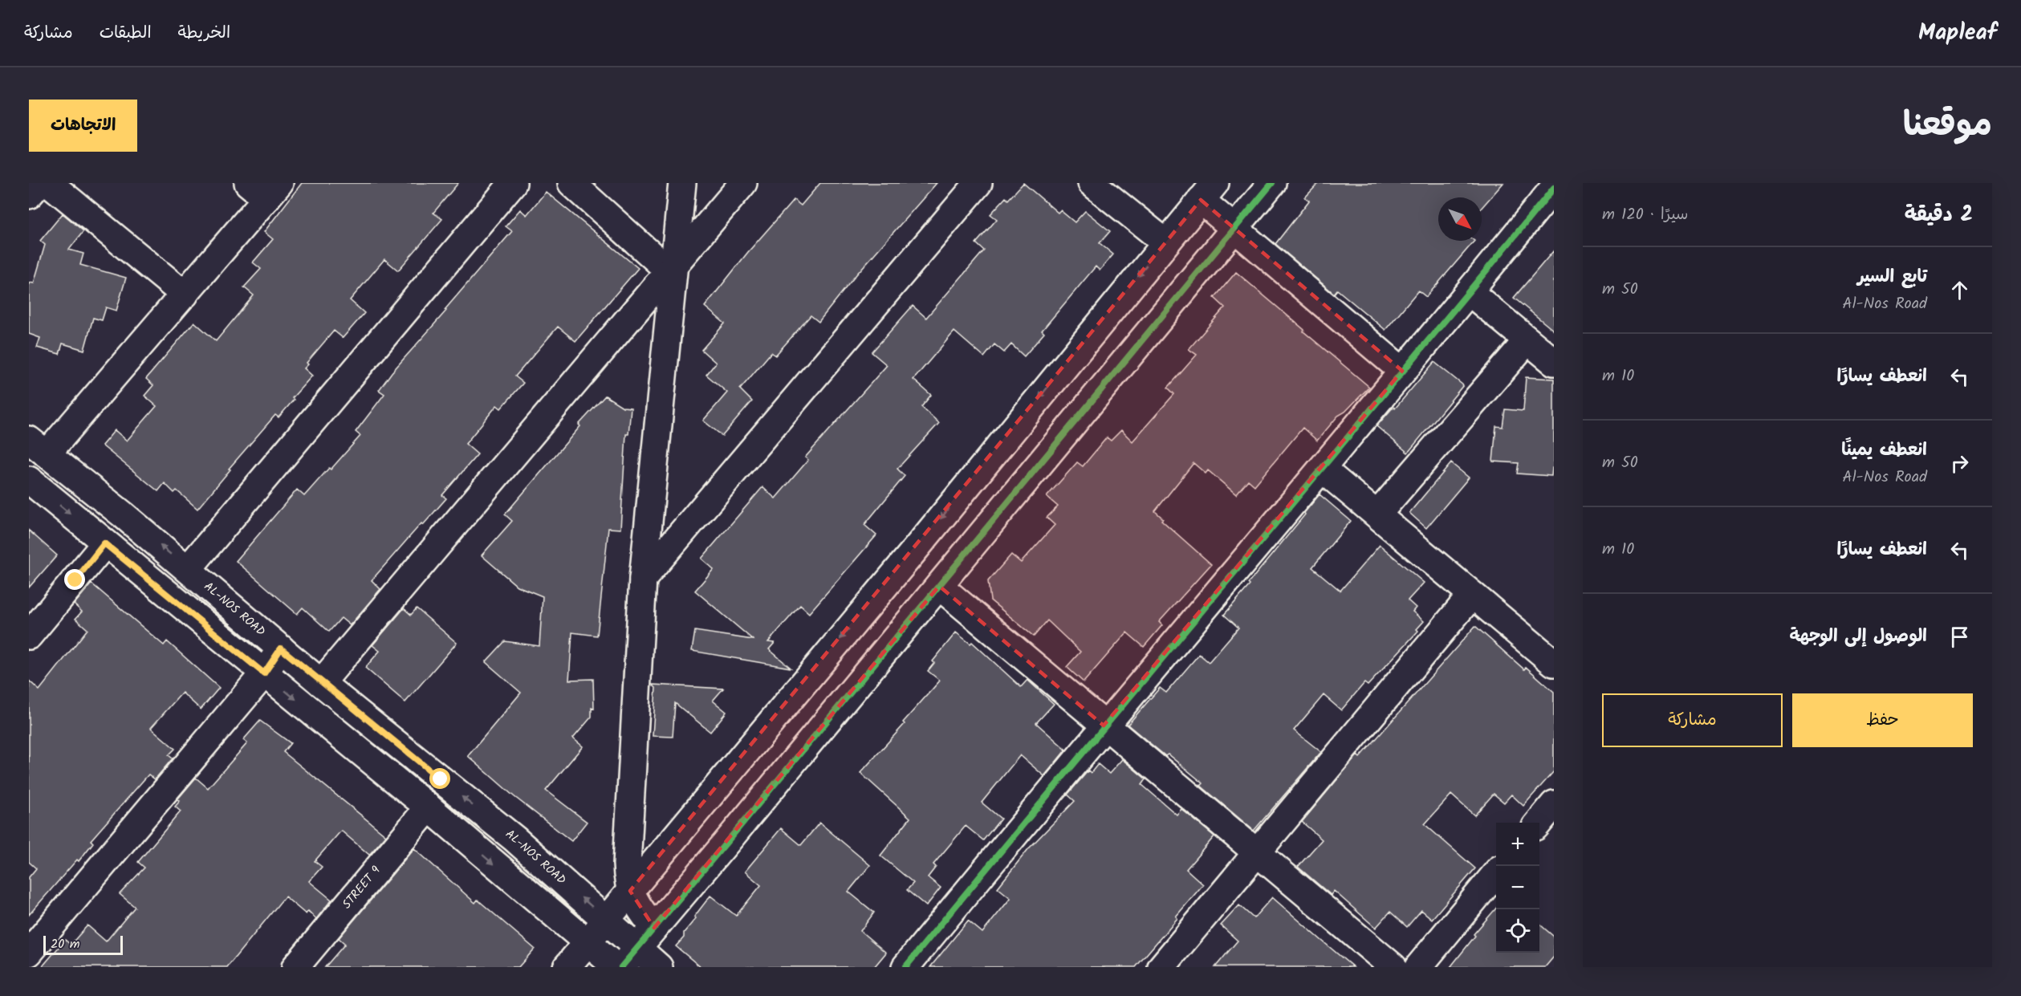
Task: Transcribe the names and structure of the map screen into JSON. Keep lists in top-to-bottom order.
{
  "streets": {
    "street": ["AL-NOS ROAD", "STREET 9"]
  },
  "scale_bar": "20 m",
  "north": "bottom right",
  "page": {
    "header": "Mapleaf",
    "nav": ["الخريطة", "الطبقات", "مشاركة"],
    "title": "موقعنا",
    "buttons": [
      "الاتجاهات",
      ["حفظ", "مشاركة"]
    ],
    "heading": ["2 دقيقة", "سيرًا · 120 m"],
    "list": [
      ["تابع السير", "Al-Nos Road", "50 m"],
      ["انعطف يسارًا", "10 m"],
      ["انعطف يمينًا", "Al-Nos Road", "50 m"],
      ["انعطف يسارًا", "10 m"],
      "الوصول إلى الوجهة"
    ],
    "map_buttons": ["+", "−"],
    "scale": "20 m"
  }
}
